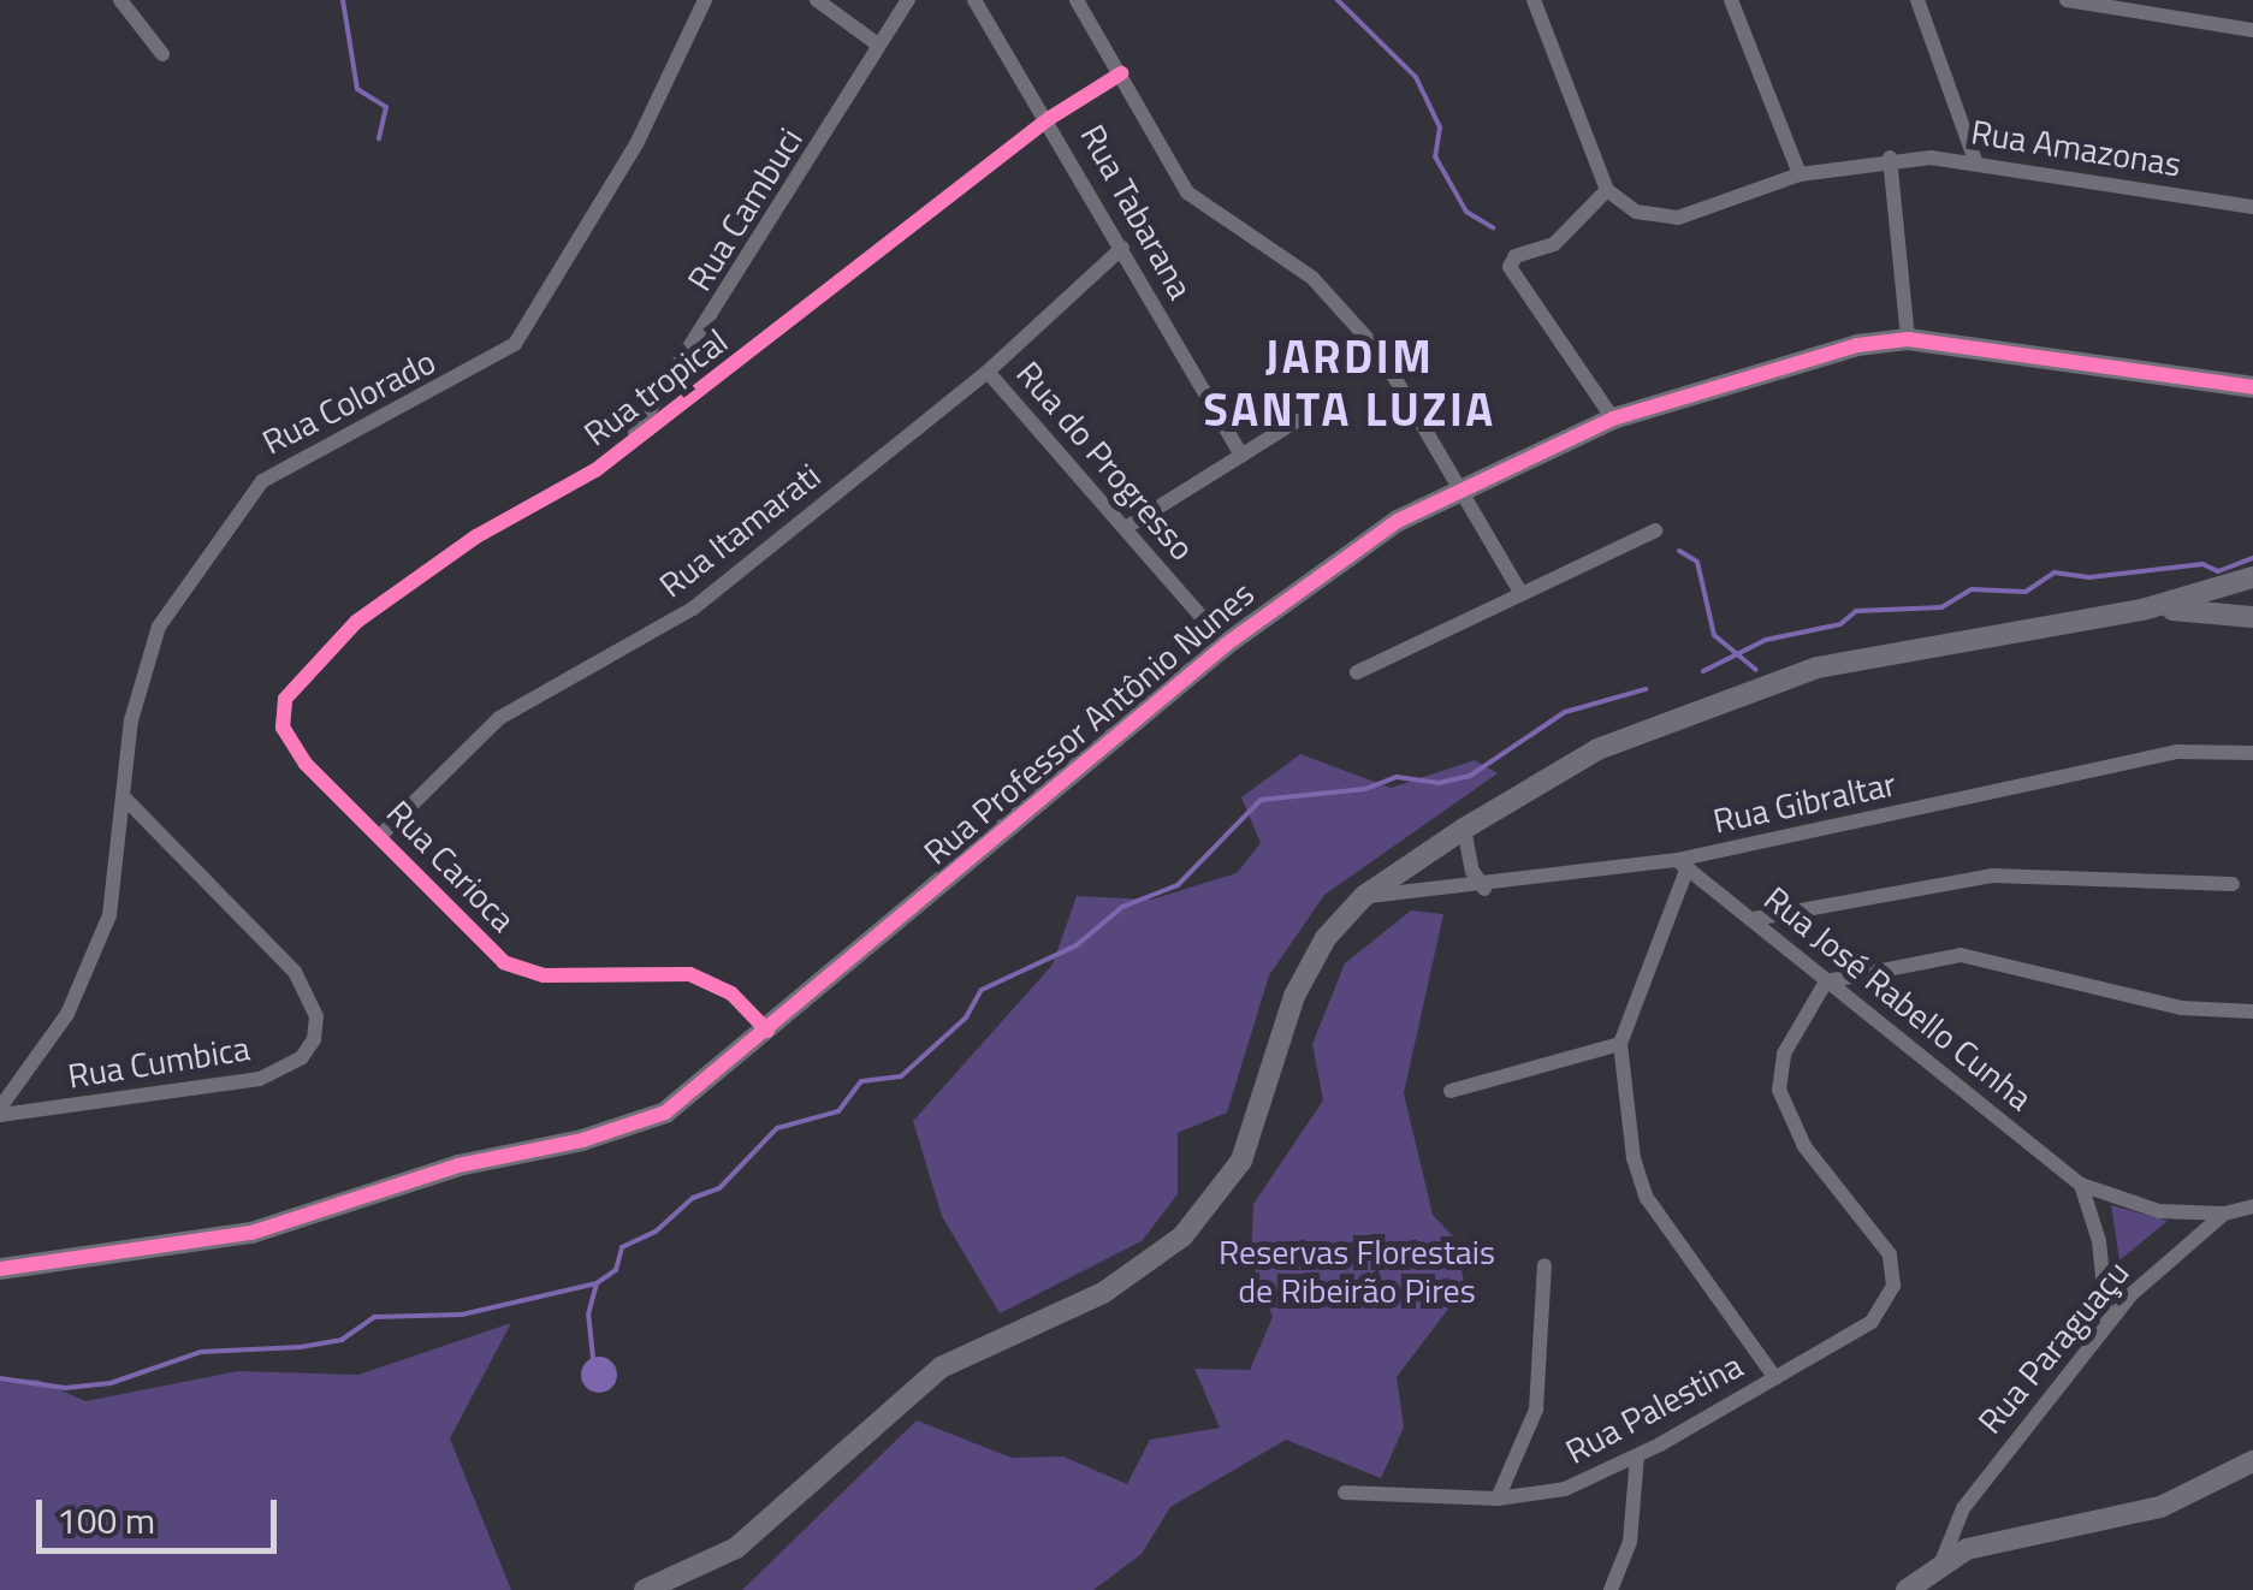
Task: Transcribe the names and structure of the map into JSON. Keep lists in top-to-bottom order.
{
  "streets": {
    "street": [
      "Rua Amazonas",
      "Rua Cambuci",
      "Rua Tabarana",
      "Rua tropical",
      "Rua Colorado",
      "Rua do Progresso",
      "Rua Itamarati",
      "Rua Professor Antônio Nunes",
      "Rua Gibraltar",
      "Rua Carioca",
      "Rua José Rabello Cunha",
      "Rua Cumbica",
      "Rua Paraguaçu",
      "Rua Palestina"
    ]
  },
  "crossings": [
    ["Rua Cambuci", "Rua tropical"],
    ["Rua Tabarana", "Rua tropical"],
    ["Rua Tabarana", "Rua Itamarati"],
    ["Rua tropical", "Rua Carioca"],
    ["Rua Colorado", "Rua Cumbica"],
    ["Rua do Progresso", "Rua Itamarati"],
    ["Rua do Progresso", "Rua Professor Antônio Nunes"],
    ["Rua Itamarati", "Rua Carioca"],
    ["Rua Professor Antônio Nunes", "Rua Carioca"],
    ["Rua Gibraltar", "Rua José Rabello Cunha"],
    ["Rua José Rabello Cunha", "Rua Paraguaçu"],
    ["Rua José Rabello Cunha", "Rua Palestina"]
  ],
  "districts": ["JARDIM SANTA LUZIA"],
  "parks": ["Reservas Florestais de Ribeirão Pires"],
  "scale_bar": "100 m"
}
